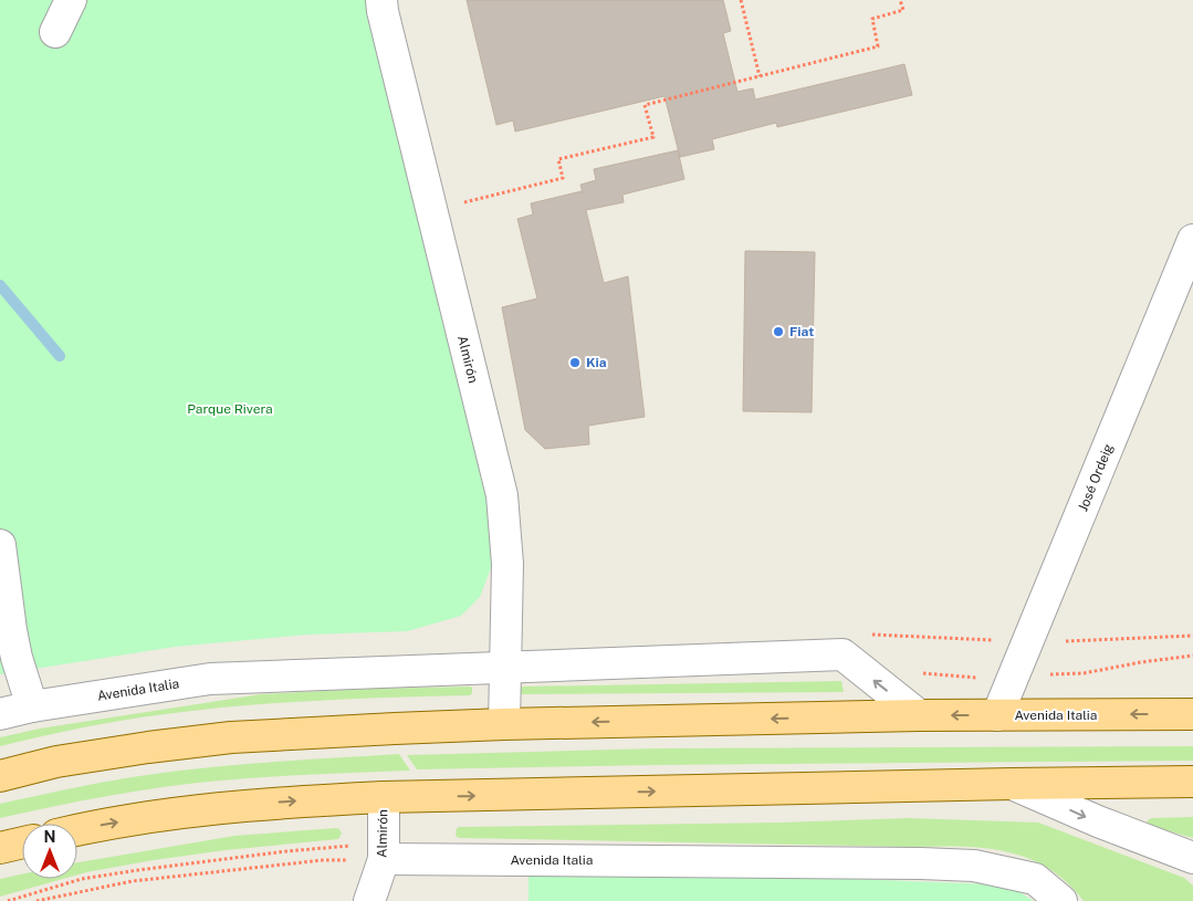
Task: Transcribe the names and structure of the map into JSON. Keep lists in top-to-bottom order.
{
  "streets": {
    "main road": ["Avenida Italia"],
    "street": ["Almirón", "José Ordeig"]
  },
  "crossings": [
    ["Almirón", "Avenida Italia"],
    ["José Ordeig", "Avenida Italia"]
  ],
  "parks": ["Parque Rivera"],
  "places": ["Fiat", "Kia"],
  "north": "top"
}
